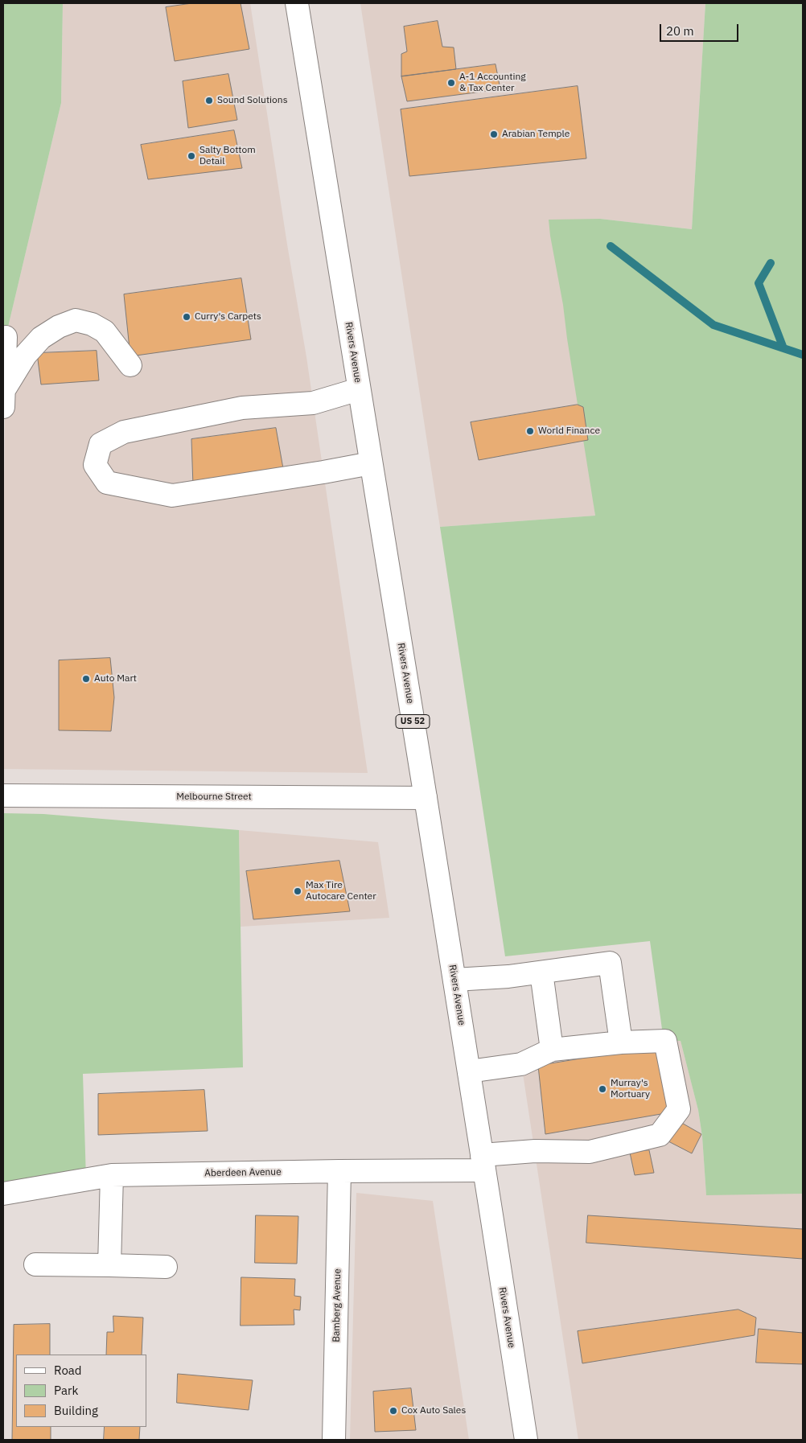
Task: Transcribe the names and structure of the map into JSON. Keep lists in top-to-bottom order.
{
  "streets": {
    "main road": [
      "Rivers Avenue",
      "US 52",
      "Melbourne Street",
      "Aberdeen Avenue",
      "Bamberg Avenue"
    ]
  },
  "crossings": [
    ["Rivers Avenue", "Melbourne Street"],
    ["Rivers Avenue", "Aberdeen Avenue"],
    ["Aberdeen Avenue", "Bamberg Avenue"]
  ],
  "places": [
    "A-1 Accounting & Tax Center",
    "Sound Solutions",
    "Arabian Temple",
    "Salty Bottom Detail",
    "Curry's Carpets",
    "World Finance",
    "Auto Mart",
    "Max Tire Autocare Center",
    "Murray's Mortuary",
    "Cox Auto Sales"
  ],
  "legend": ["Road", "Park", "Building"],
  "scale_bar": "20 m"
}
